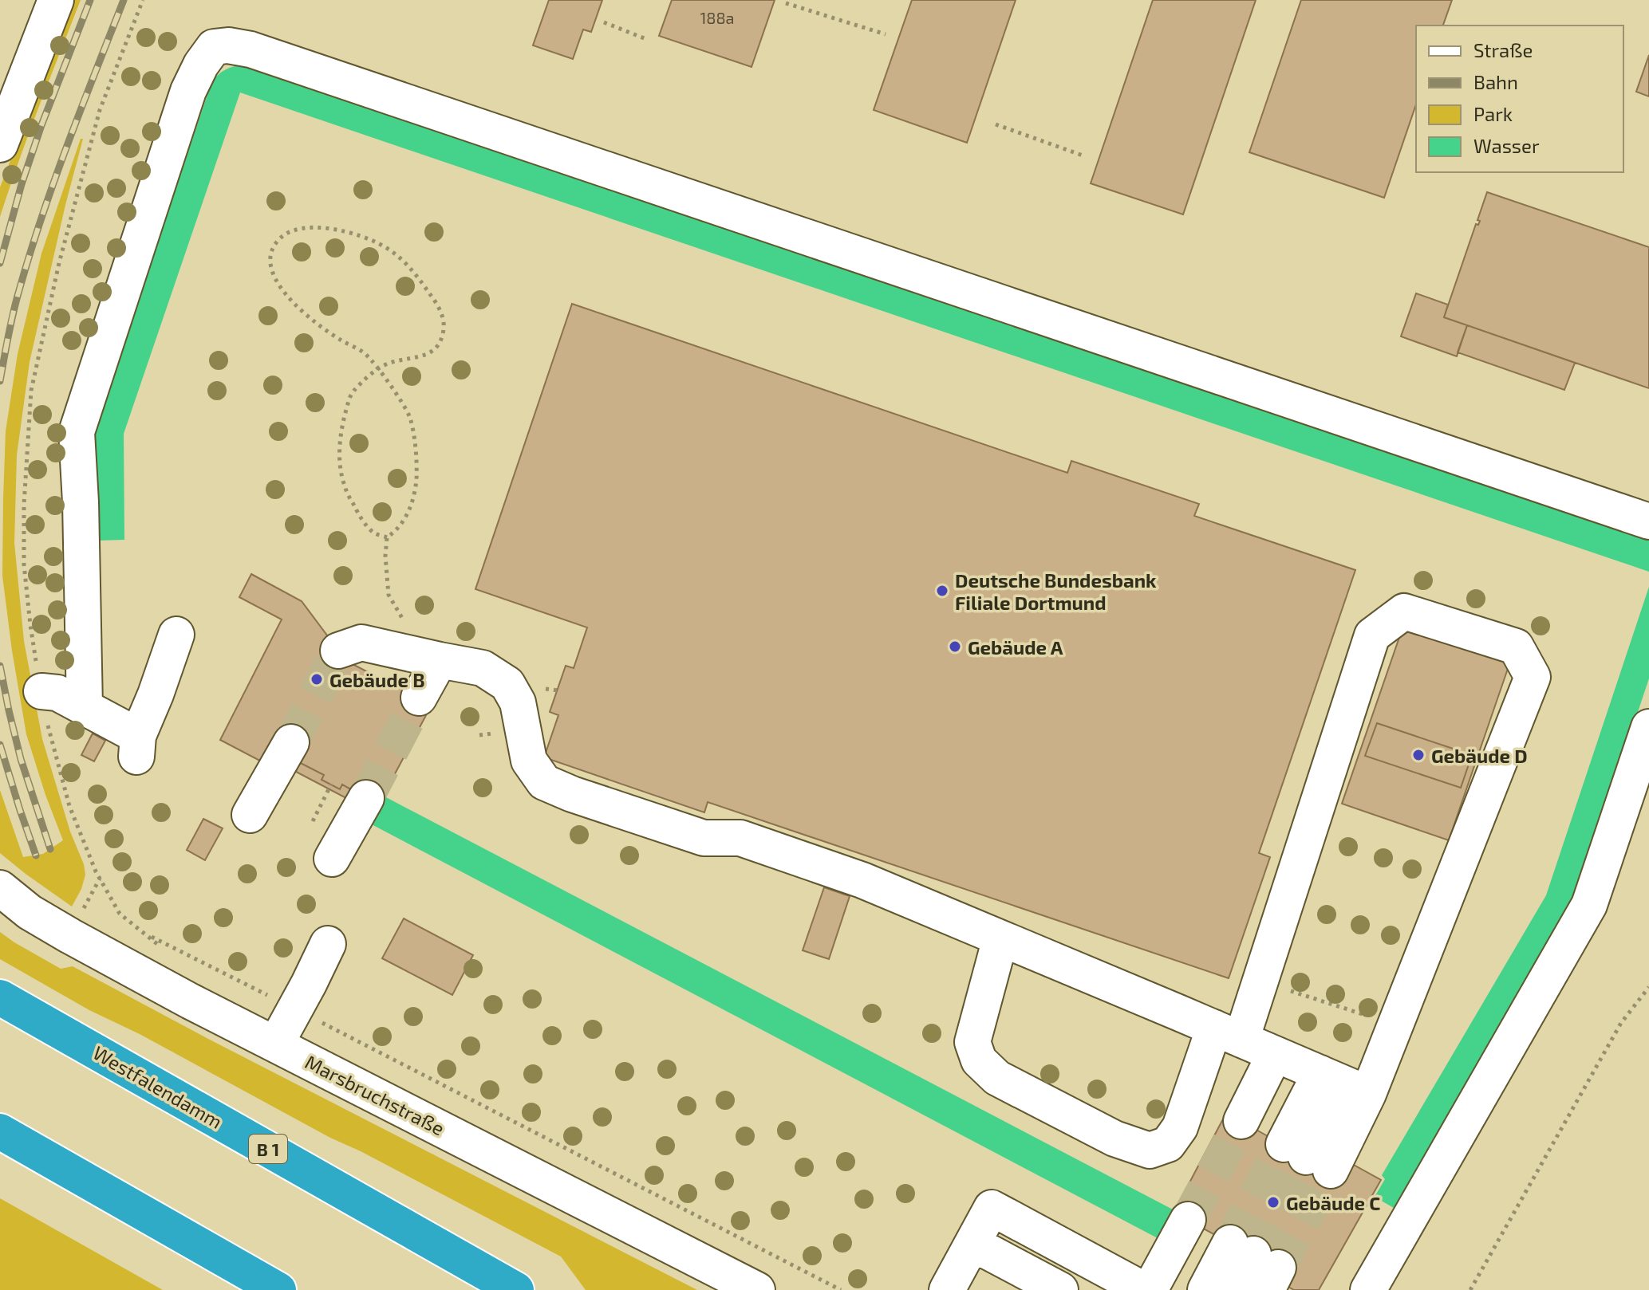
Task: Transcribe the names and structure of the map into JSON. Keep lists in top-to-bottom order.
{
  "streets": {
    "highway": ["Westfalendamm", "B 1"],
    "street": ["Marsbruchstraße"]
  },
  "places": [
    "Deutsche Bundesbank Filiale Dortmund",
    "Gebäude A",
    "Gebäude B",
    "Gebäude D",
    "Gebäude C"
  ],
  "house_numbers": ["188a"],
  "legend": [
    "Straße",
    "Bahn",
    "Park",
    "Wasser"
  ]
}
